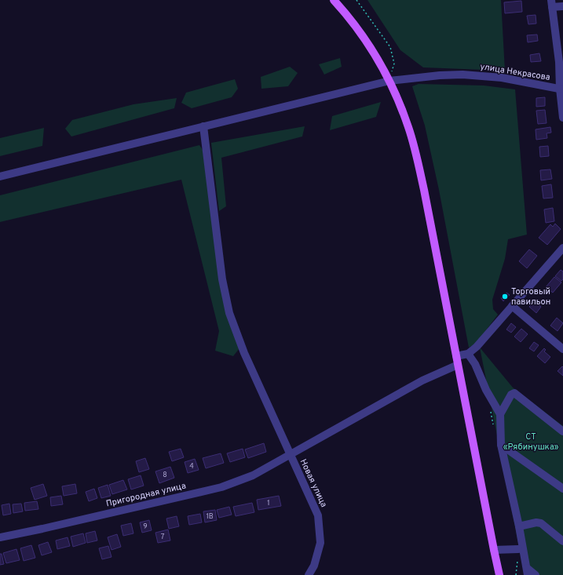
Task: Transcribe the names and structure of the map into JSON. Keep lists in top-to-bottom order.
{
  "streets": {
    "street": ["улица Некрасова", "Новая улица", "Пригородная улица"]
  },
  "crossings": [
    ["улица Некрасова", "Новая улица"],
    ["Новая улица", "Пригородная улица"]
  ],
  "parks": ["СТ «Рябинушка»"],
  "places": ["Торговый павильон"],
  "house_numbers": [
    "4",
    "8",
    "1",
    "1В",
    "9",
    "7"
  ]
}
